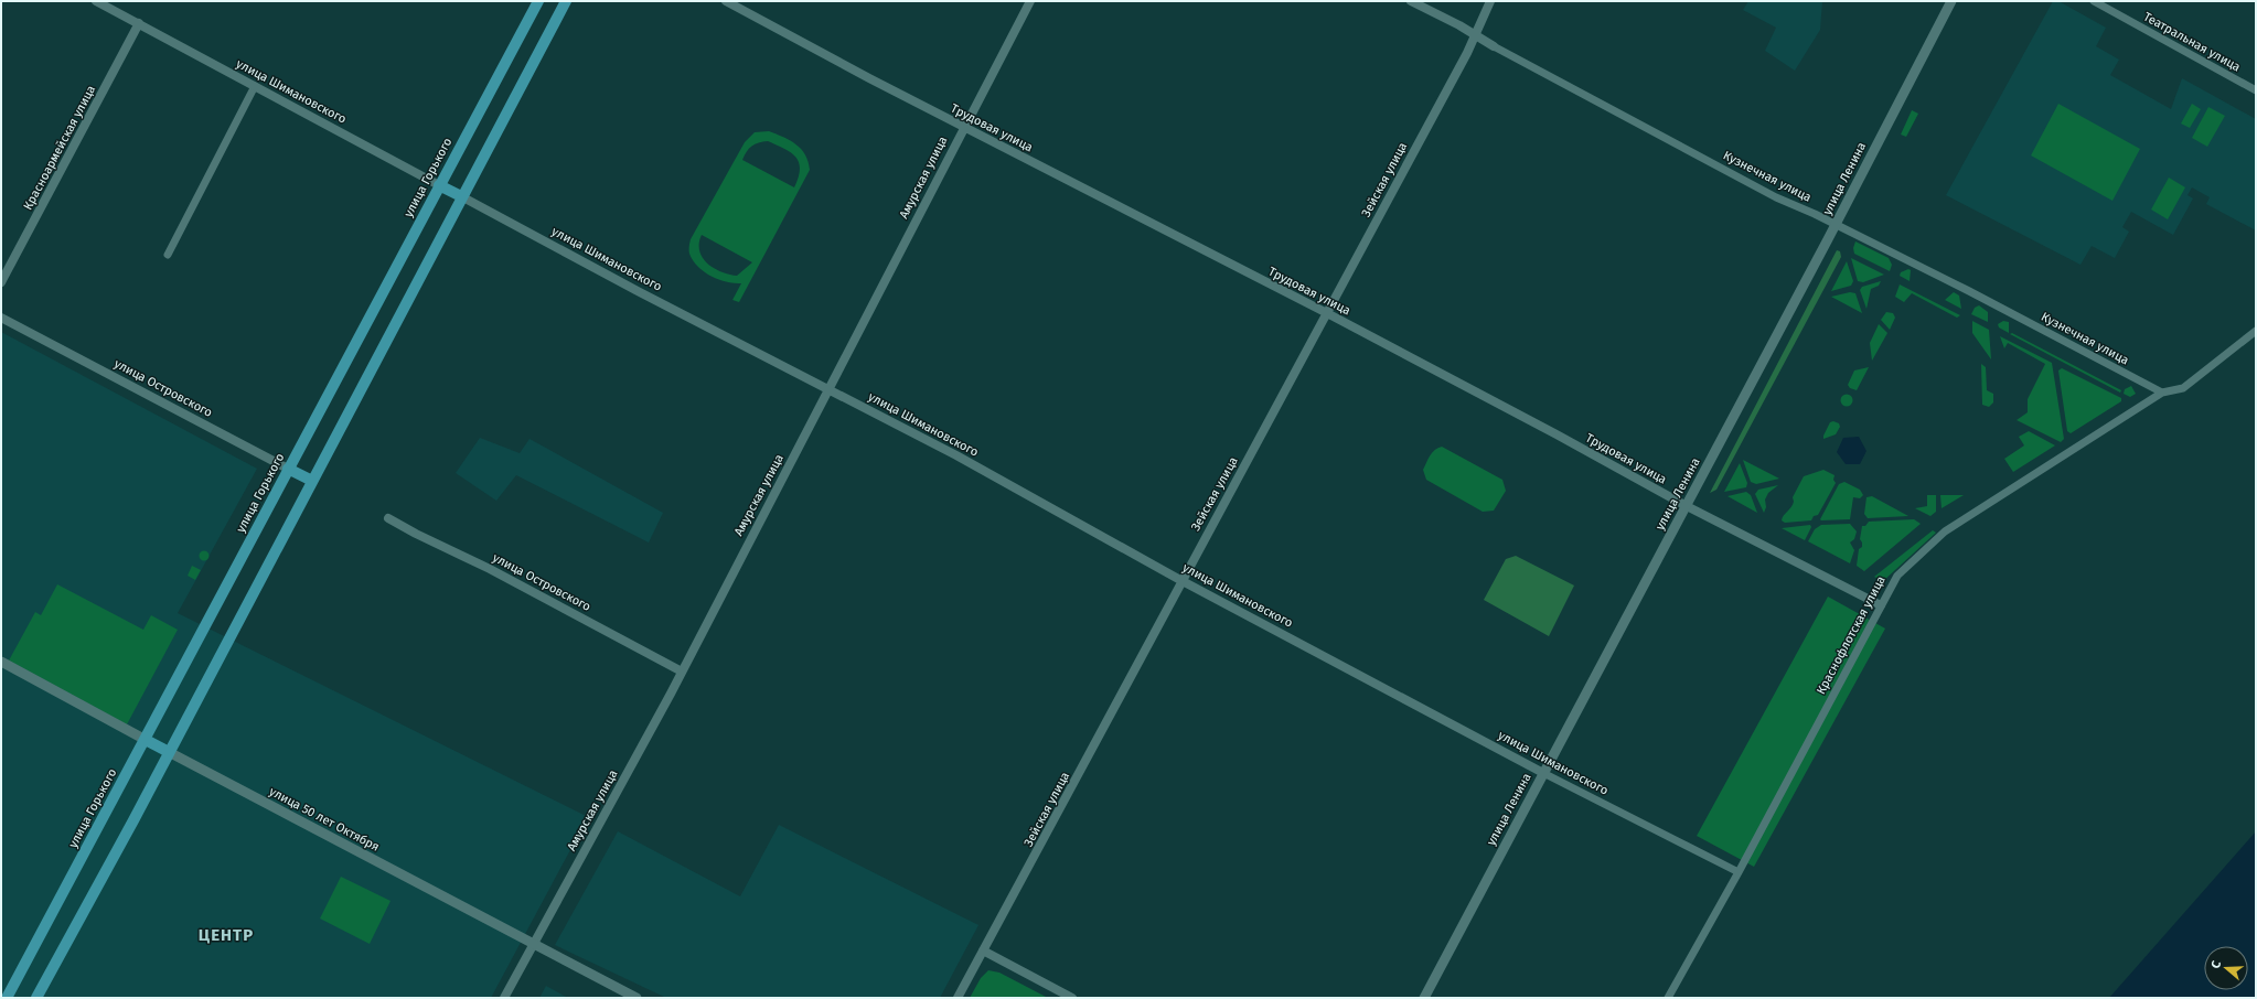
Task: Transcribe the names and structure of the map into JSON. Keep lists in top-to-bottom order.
{
  "streets": {
    "main road": [
      "улица Шимановского",
      "улица Горького",
      "улица Ленина",
      "улица Островского",
      "улица 50 лет Октября"
    ],
    "street": [
      "Театральная улица",
      "Трудовая улица",
      "Красноармейская улица",
      "Кузнечная улица",
      "Амурская улица",
      "Зейская улица",
      "Краснофлотская улица"
    ]
  },
  "crossings": [
    ["улица Шимановского", "Красноармейская улица"],
    ["улица Шимановского", "улица Горького"],
    ["улица Шимановского", "Амурская улица"],
    ["улица Шимановского", "улица Ленина"],
    ["улица Шимановского", "Зейская улица"],
    ["улица Шимановского", "Краснофлотская улица"],
    ["Трудовая улица", "Амурская улица"],
    ["Трудовая улица", "улица Ленина"],
    ["Трудовая улица", "Зейская улица"],
    ["Трудовая улица", "Краснофлотская улица"],
    ["Кузнечная улица", "улица Ленина"],
    ["Кузнечная улица", "Зейская улица"],
    ["Кузнечная улица", "Краснофлотская улица"],
    ["улица Горького", "улица Островского"],
    ["улица Горького", "улица 50 лет Октября"],
    ["Амурская улица", "улица Островского"],
    ["Амурская улица", "улица 50 лет Октября"]
  ],
  "districts": ["ЦЕНТР"],
  "north": "left"
}
